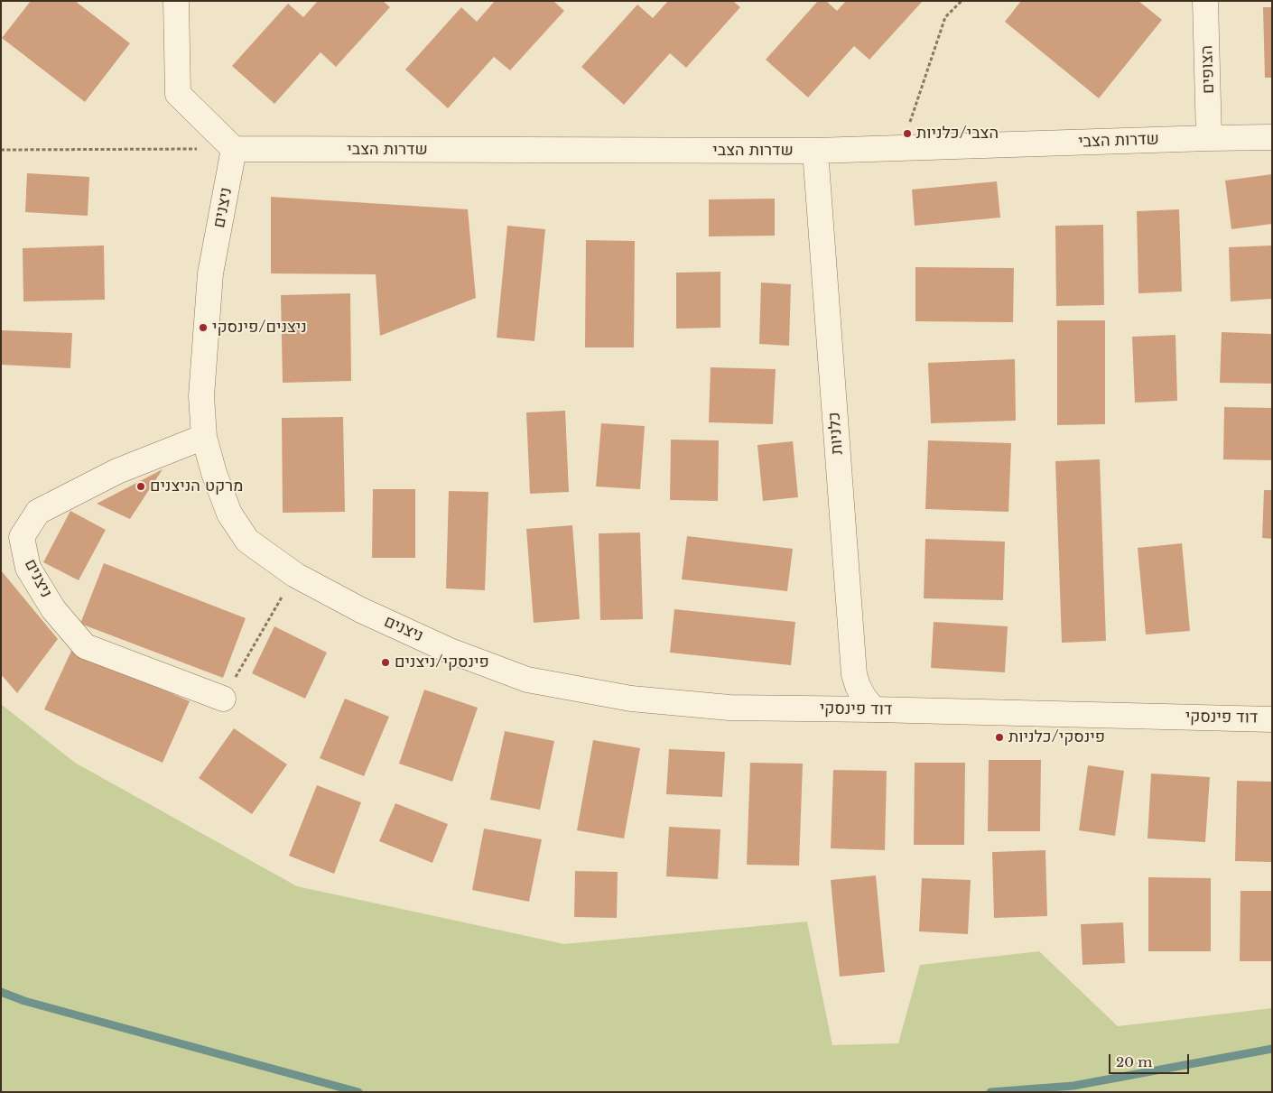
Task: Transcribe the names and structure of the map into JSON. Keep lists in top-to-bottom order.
{
  "streets": {
    "street": [
      "הצופים",
      "שדרות הצבי",
      "ניצנים",
      "כלניות",
      "דוד פינסקי"
    ]
  },
  "crossings": [
    ["הצופים", "שדרות הצבי"],
    ["שדרות הצבי", "ניצנים"],
    ["שדרות הצבי", "כלניות"],
    ["ניצנים", "דוד פינסקי"],
    ["כלניות", "דוד פינסקי"]
  ],
  "places": [
    "הצבי/כלניות",
    "ניצנים/פינסקי",
    "מרקט הניצנים",
    "פינסקי/ניצנים",
    "פינסקי/כלניות"
  ],
  "scale_bar": "20 m"
}
